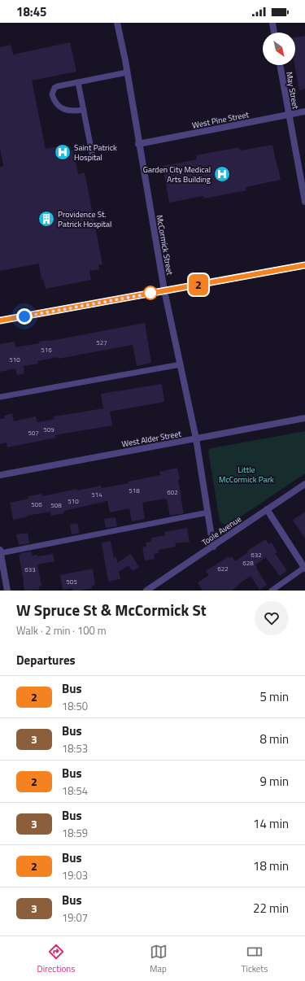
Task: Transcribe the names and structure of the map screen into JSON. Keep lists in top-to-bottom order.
{
  "streets": {
    "street": [
      "May Street",
      "West Pine Street",
      "McCormick Street",
      "West Alder Street",
      "Toole Avenue"
    ]
  },
  "crossings": [
    ["May Street", "West Pine Street"],
    ["West Pine Street", "McCormick Street"],
    ["McCormick Street", "West Alder Street"],
    ["McCormick Street", "Toole Avenue"]
  ],
  "parks": ["Little McCormick Park"],
  "places": {
    "hospital": ["Saint Patrick Hospital", "Garden City Medical Arts Building"],
    "building": ["Providence St. Patrick Hospital"]
  },
  "lines": ["bus line 2"],
  "house_numbers": [
    "527",
    "516",
    "510",
    "509",
    "507",
    "518",
    "602",
    "514",
    "510",
    "506",
    "508",
    "632",
    "628",
    "622",
    "633",
    "505"
  ],
  "north": "bottom right",
  "page": {
    "status": "18:45",
    "on_map": "2",
    "heading": [
      ["W Spruce St & McCormick St", "Walk · 2 min · 100 m"],
      "Departures"
    ],
    "list": [
      {
        "mark": "2",
        "name": "Bus",
        "note": "18:50",
        "value": "5 min"
      },
      {
        "mark": "3",
        "name": "Bus",
        "note": "18:53",
        "value": "8 min"
      },
      {
        "mark": "2",
        "name": "Bus",
        "note": "18:54",
        "value": "9 min"
      },
      {
        "mark": "3",
        "name": "Bus",
        "note": "18:59",
        "value": "14 min"
      },
      {
        "mark": "2",
        "name": "Bus",
        "note": "19:03",
        "value": "18 min"
      },
      {
        "mark": "3",
        "name": "Bus",
        "note": "19:07",
        "value": "22 min"
      }
    ],
    "tabs": ["Directions", "Map", "Tickets"]
  }
}
